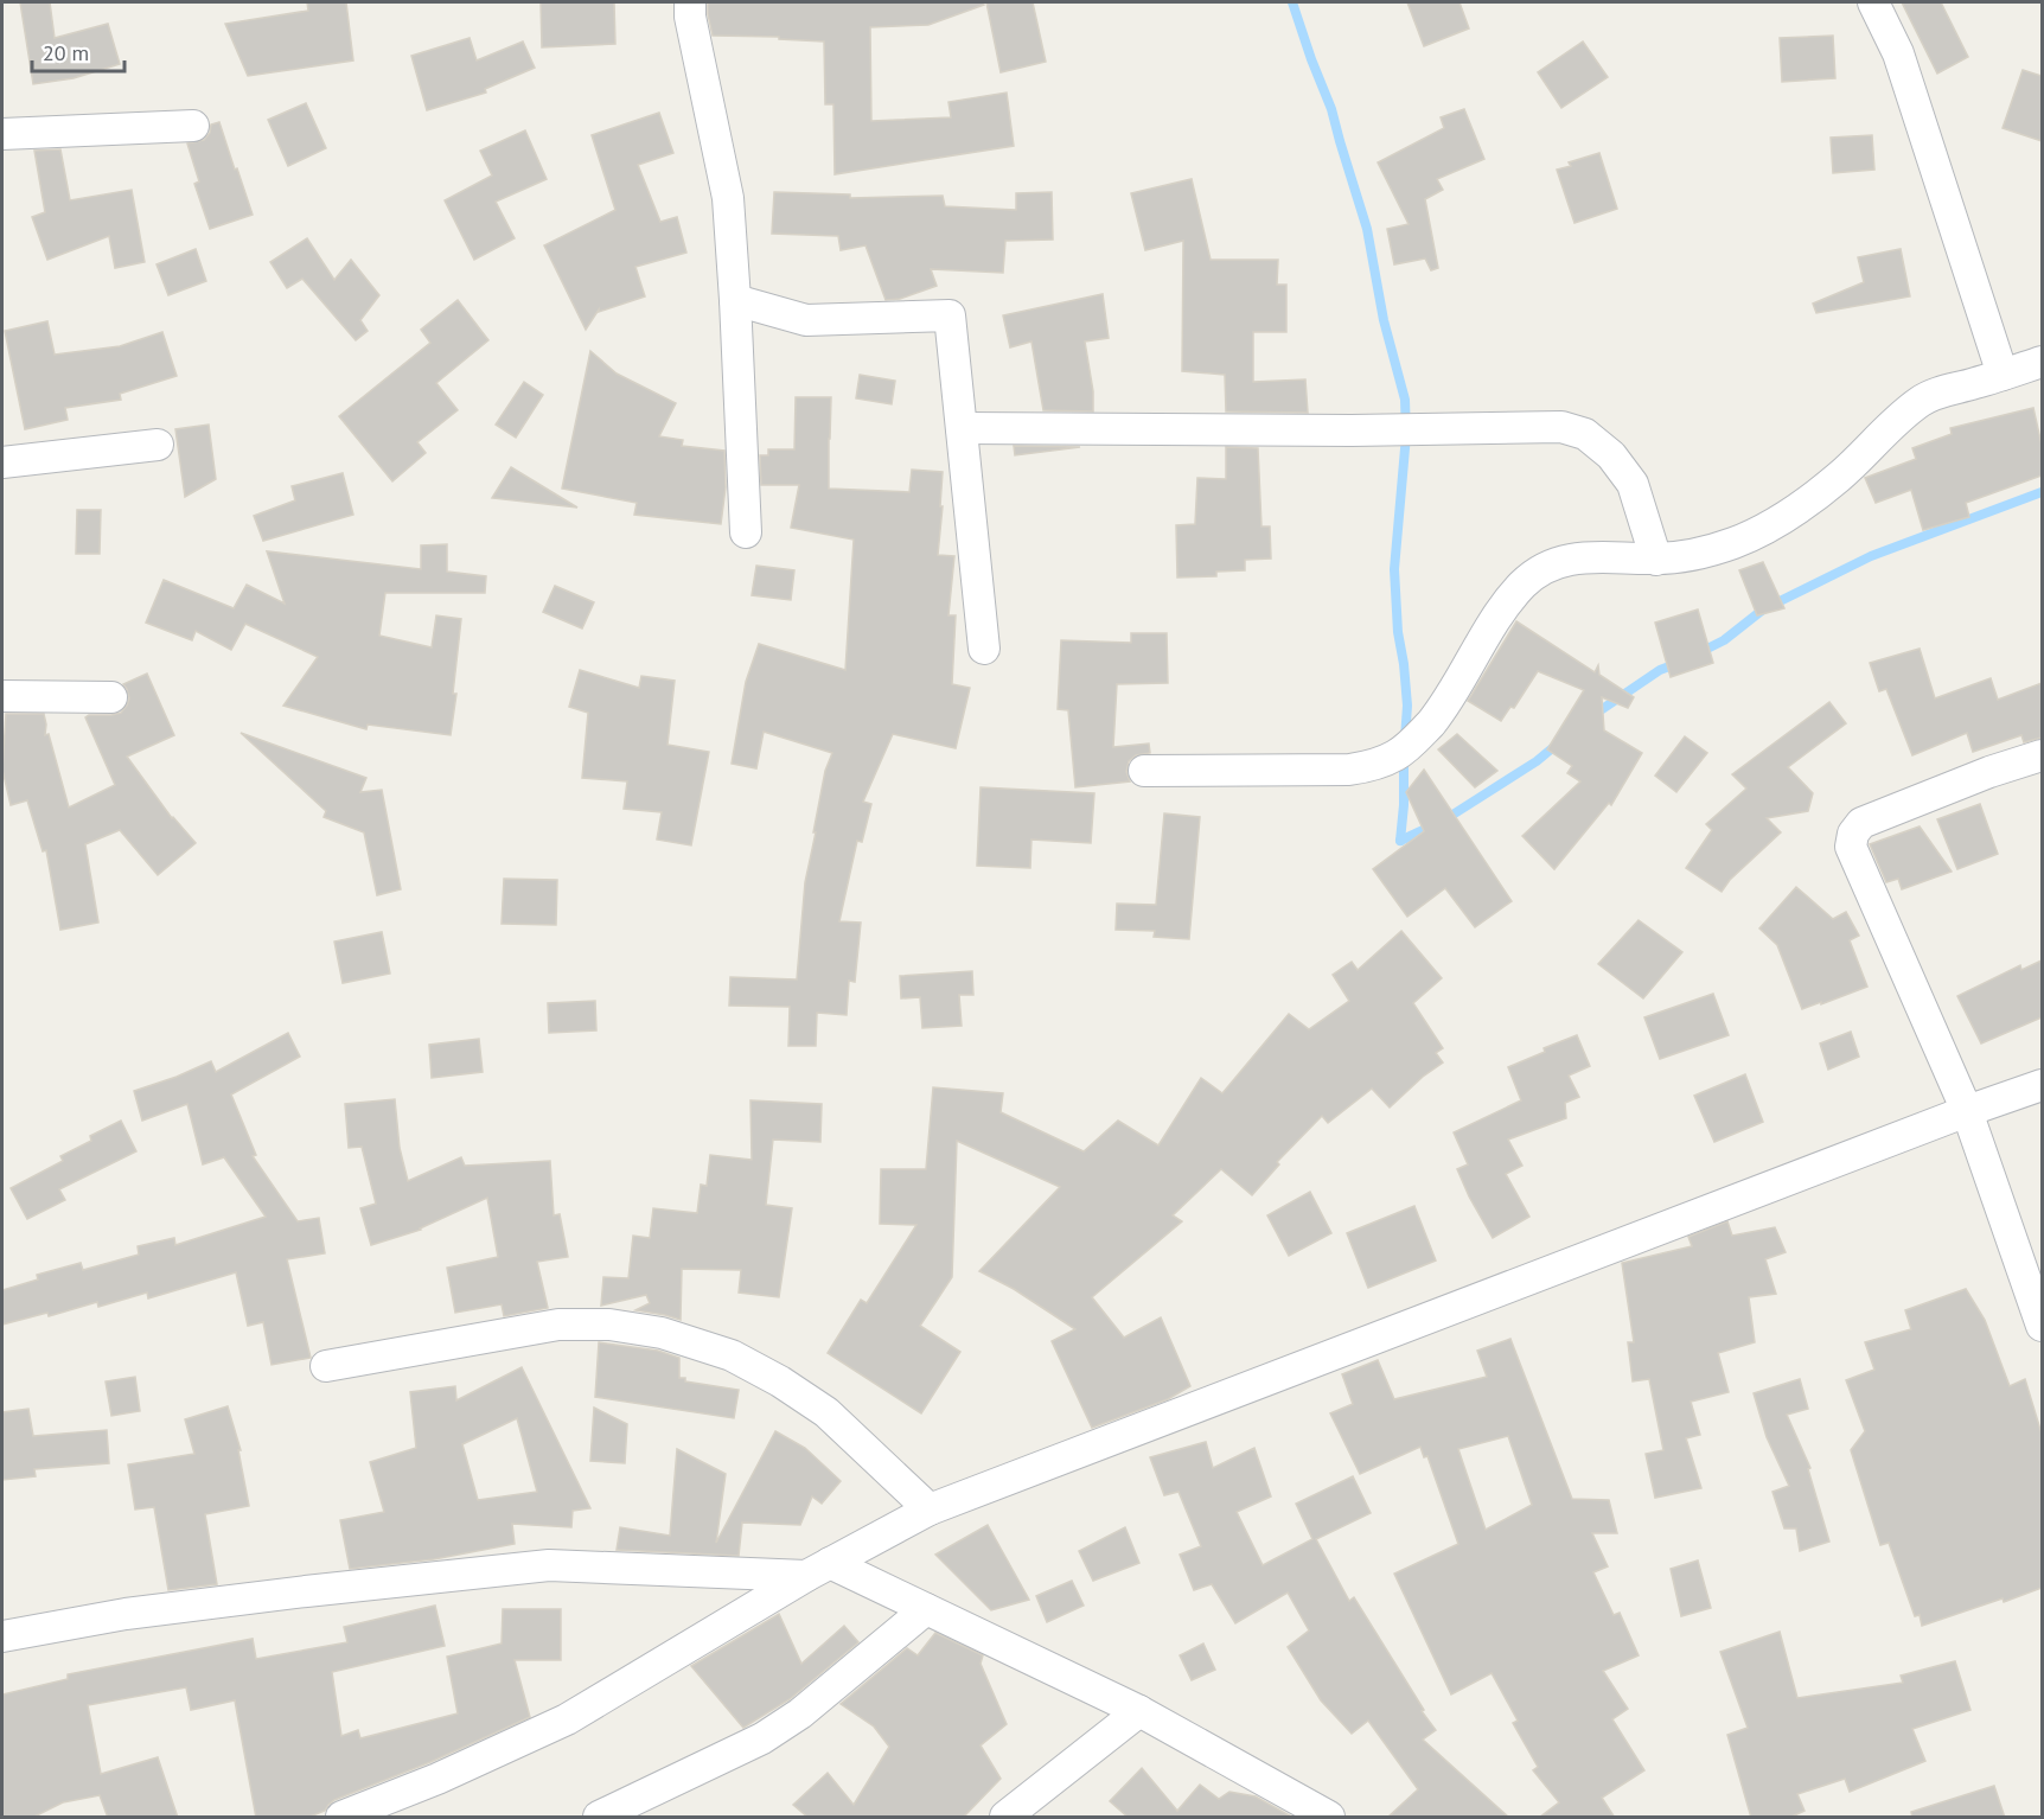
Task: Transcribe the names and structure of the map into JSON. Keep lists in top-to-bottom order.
{
  "scale_bar": "20 m"
}
